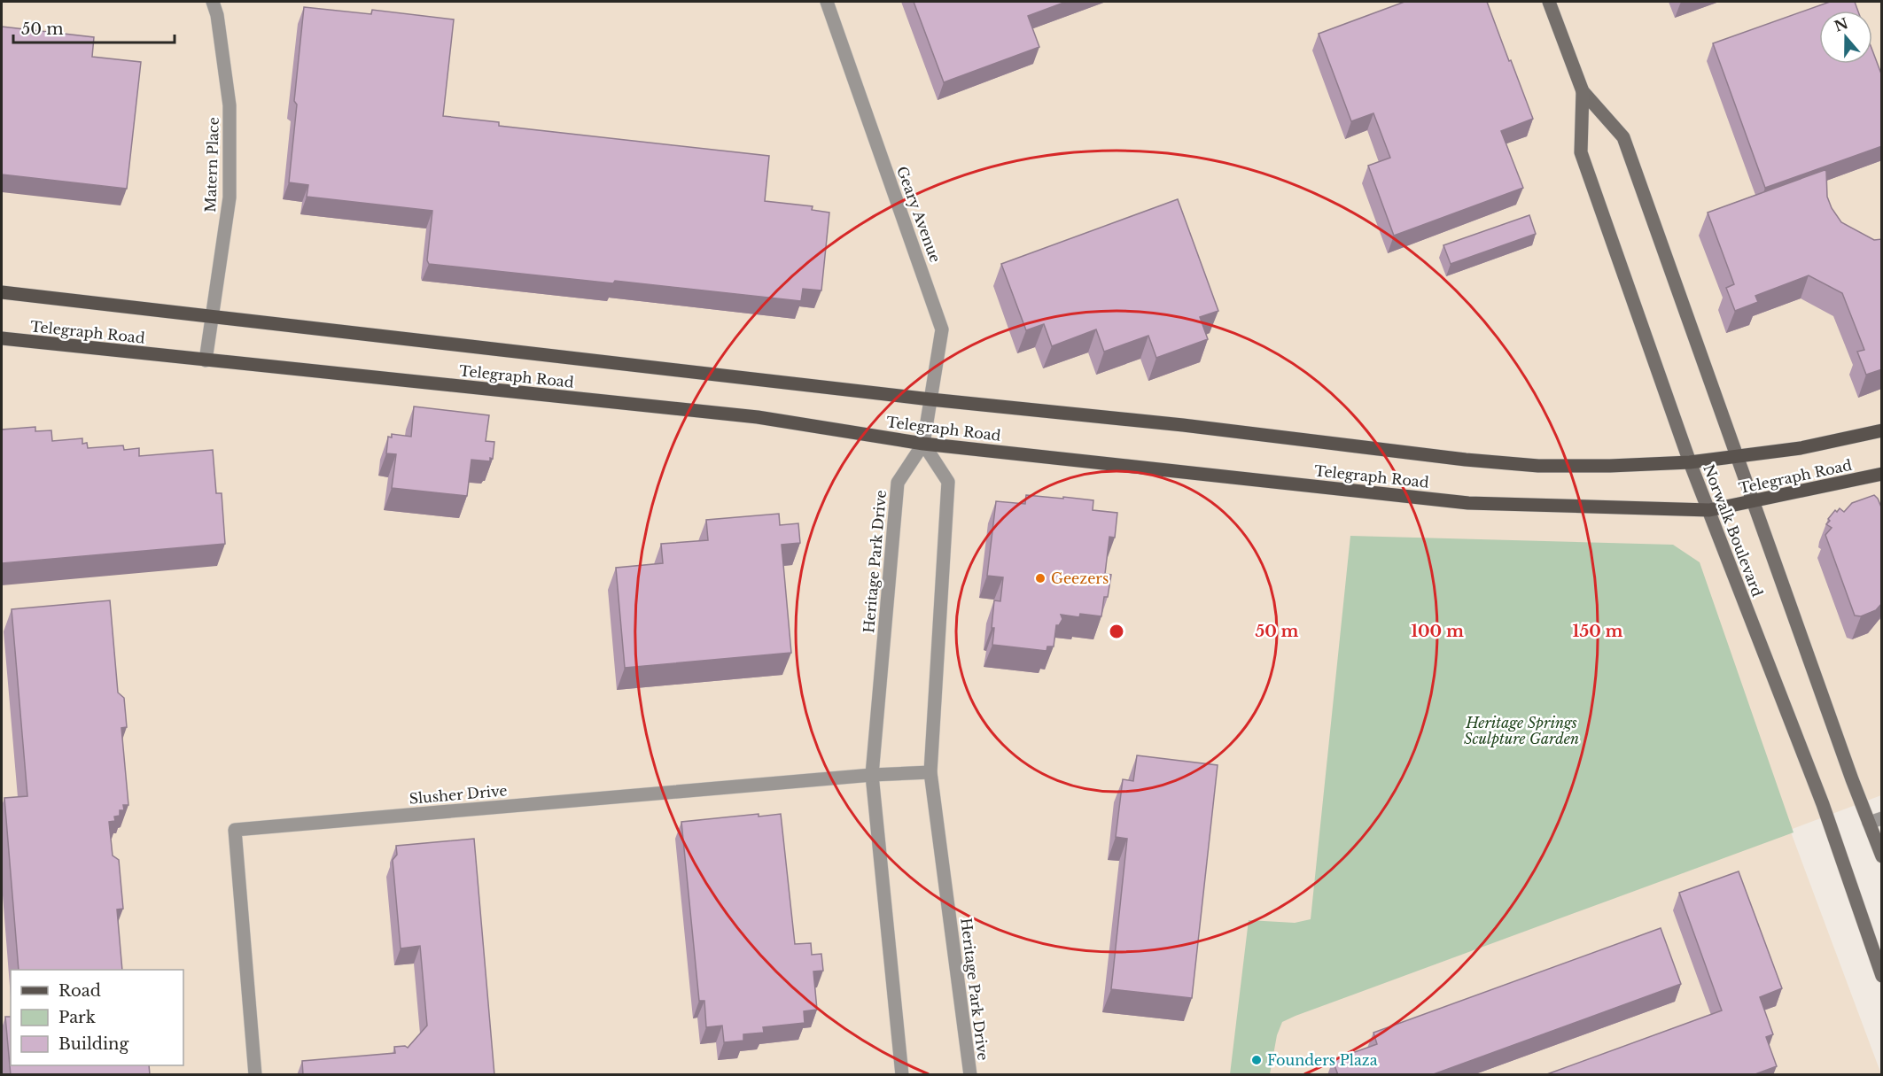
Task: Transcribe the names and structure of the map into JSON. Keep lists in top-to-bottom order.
{
  "streets": {
    "main road": ["Telegraph Road", "Norwalk Boulevard"],
    "street": [
      "Matern Place",
      "Geary Avenue",
      "Heritage Park Drive",
      "Slusher Drive"
    ]
  },
  "crossings": [
    ["Matern Place", "Telegraph Road"],
    ["Geary Avenue", "Telegraph Road"],
    ["Geary Avenue", "Heritage Park Drive"],
    ["Telegraph Road", "Norwalk Boulevard"],
    ["Telegraph Road", "Heritage Park Drive"],
    ["Heritage Park Drive", "Slusher Drive"]
  ],
  "parks": ["Heritage Springs Sculpture Garden"],
  "places": ["Geezers", "Founders Plaza"],
  "legend": ["Road", "Park", "Building"],
  "scale_bar": "50 m",
  "north": "top",
  "rings": ["50 m", "100 m", "150 m"]
}
